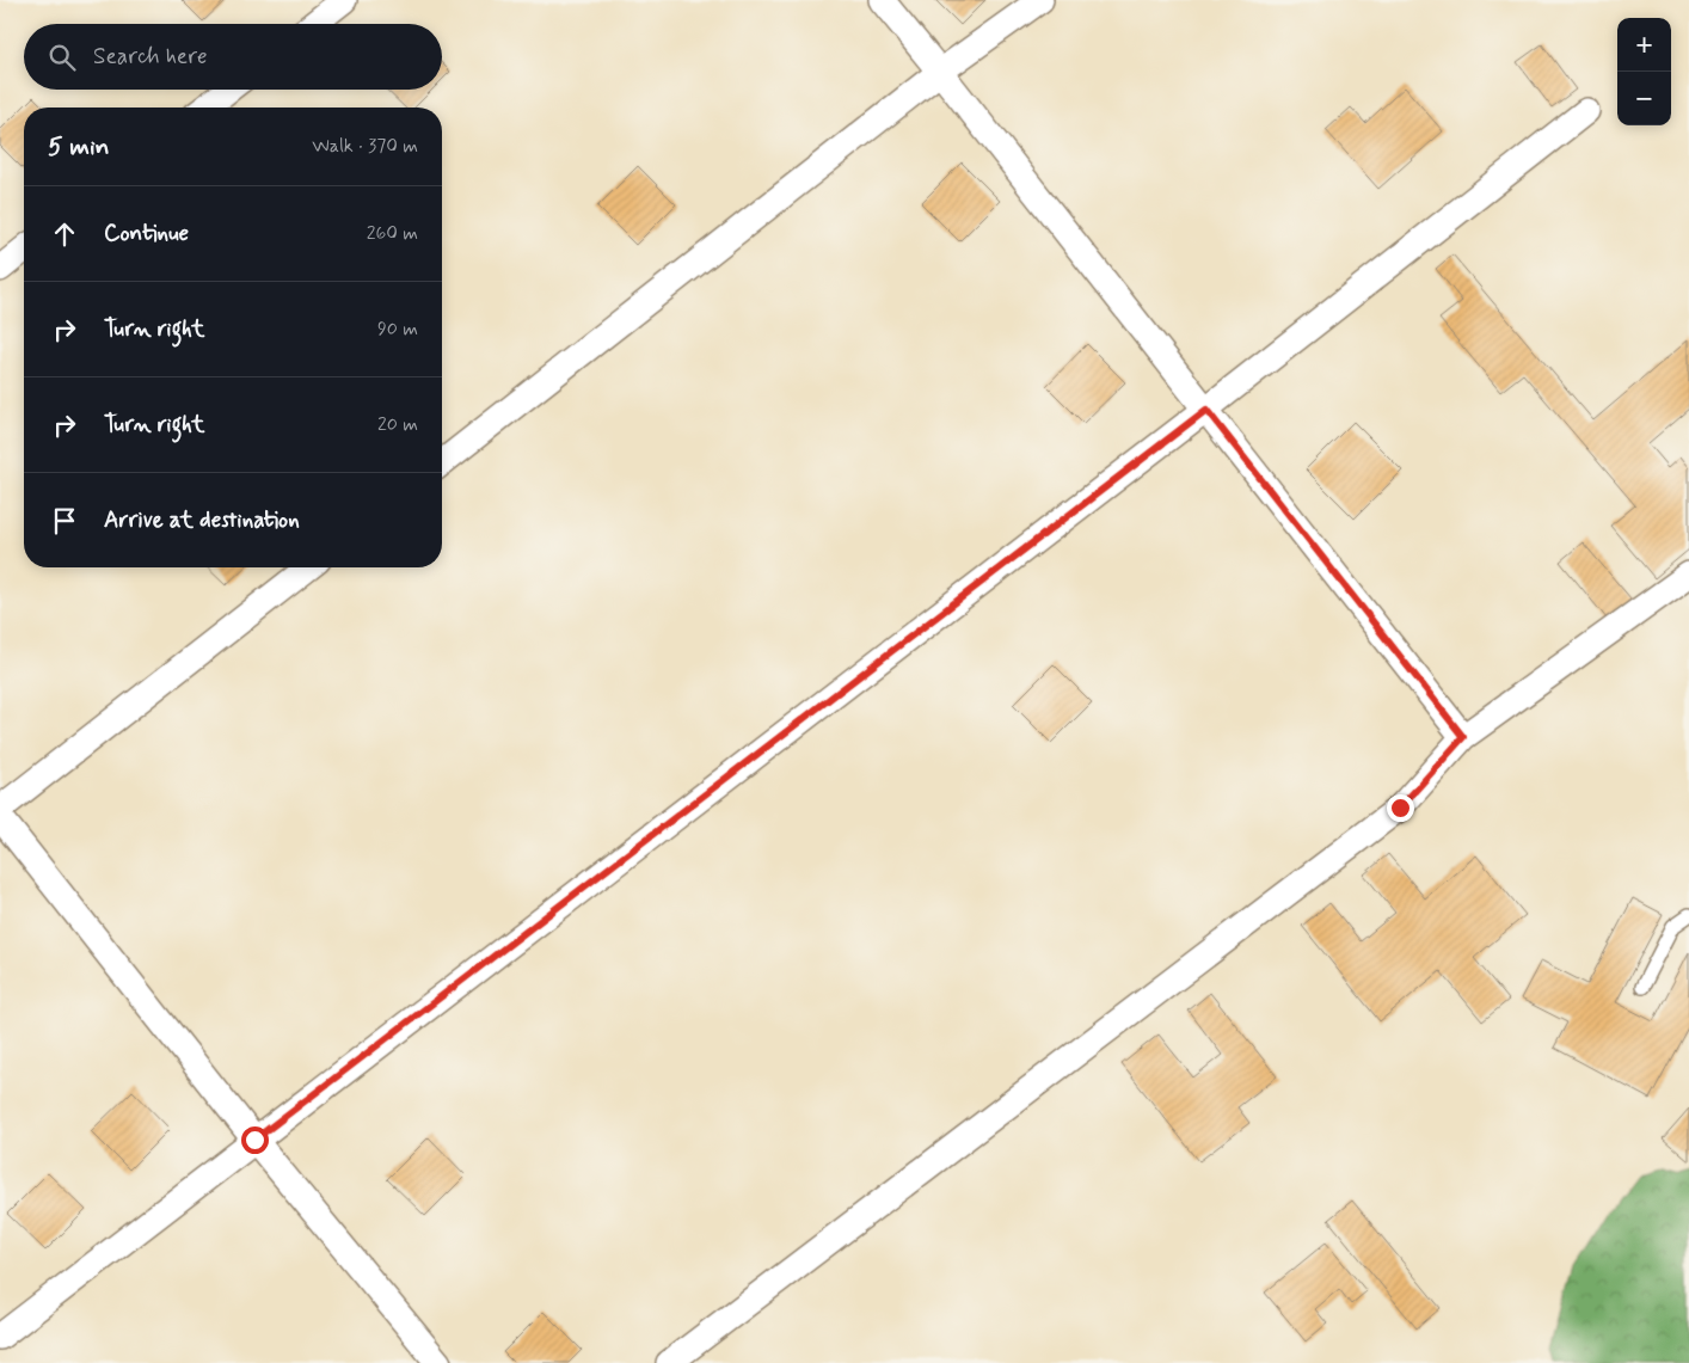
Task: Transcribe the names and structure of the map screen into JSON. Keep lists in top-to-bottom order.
{
  "page": {
    "map_buttons": ["+", "−"],
    "search": "Search here",
    "heading": ["5 min", "Walk · 370 m"],
    "list": [
      ["Continue", "260 m"],
      ["Turn right", "90 m"],
      ["Turn right", "20 m"],
      "Arrive at destination"
    ]
  }
}
